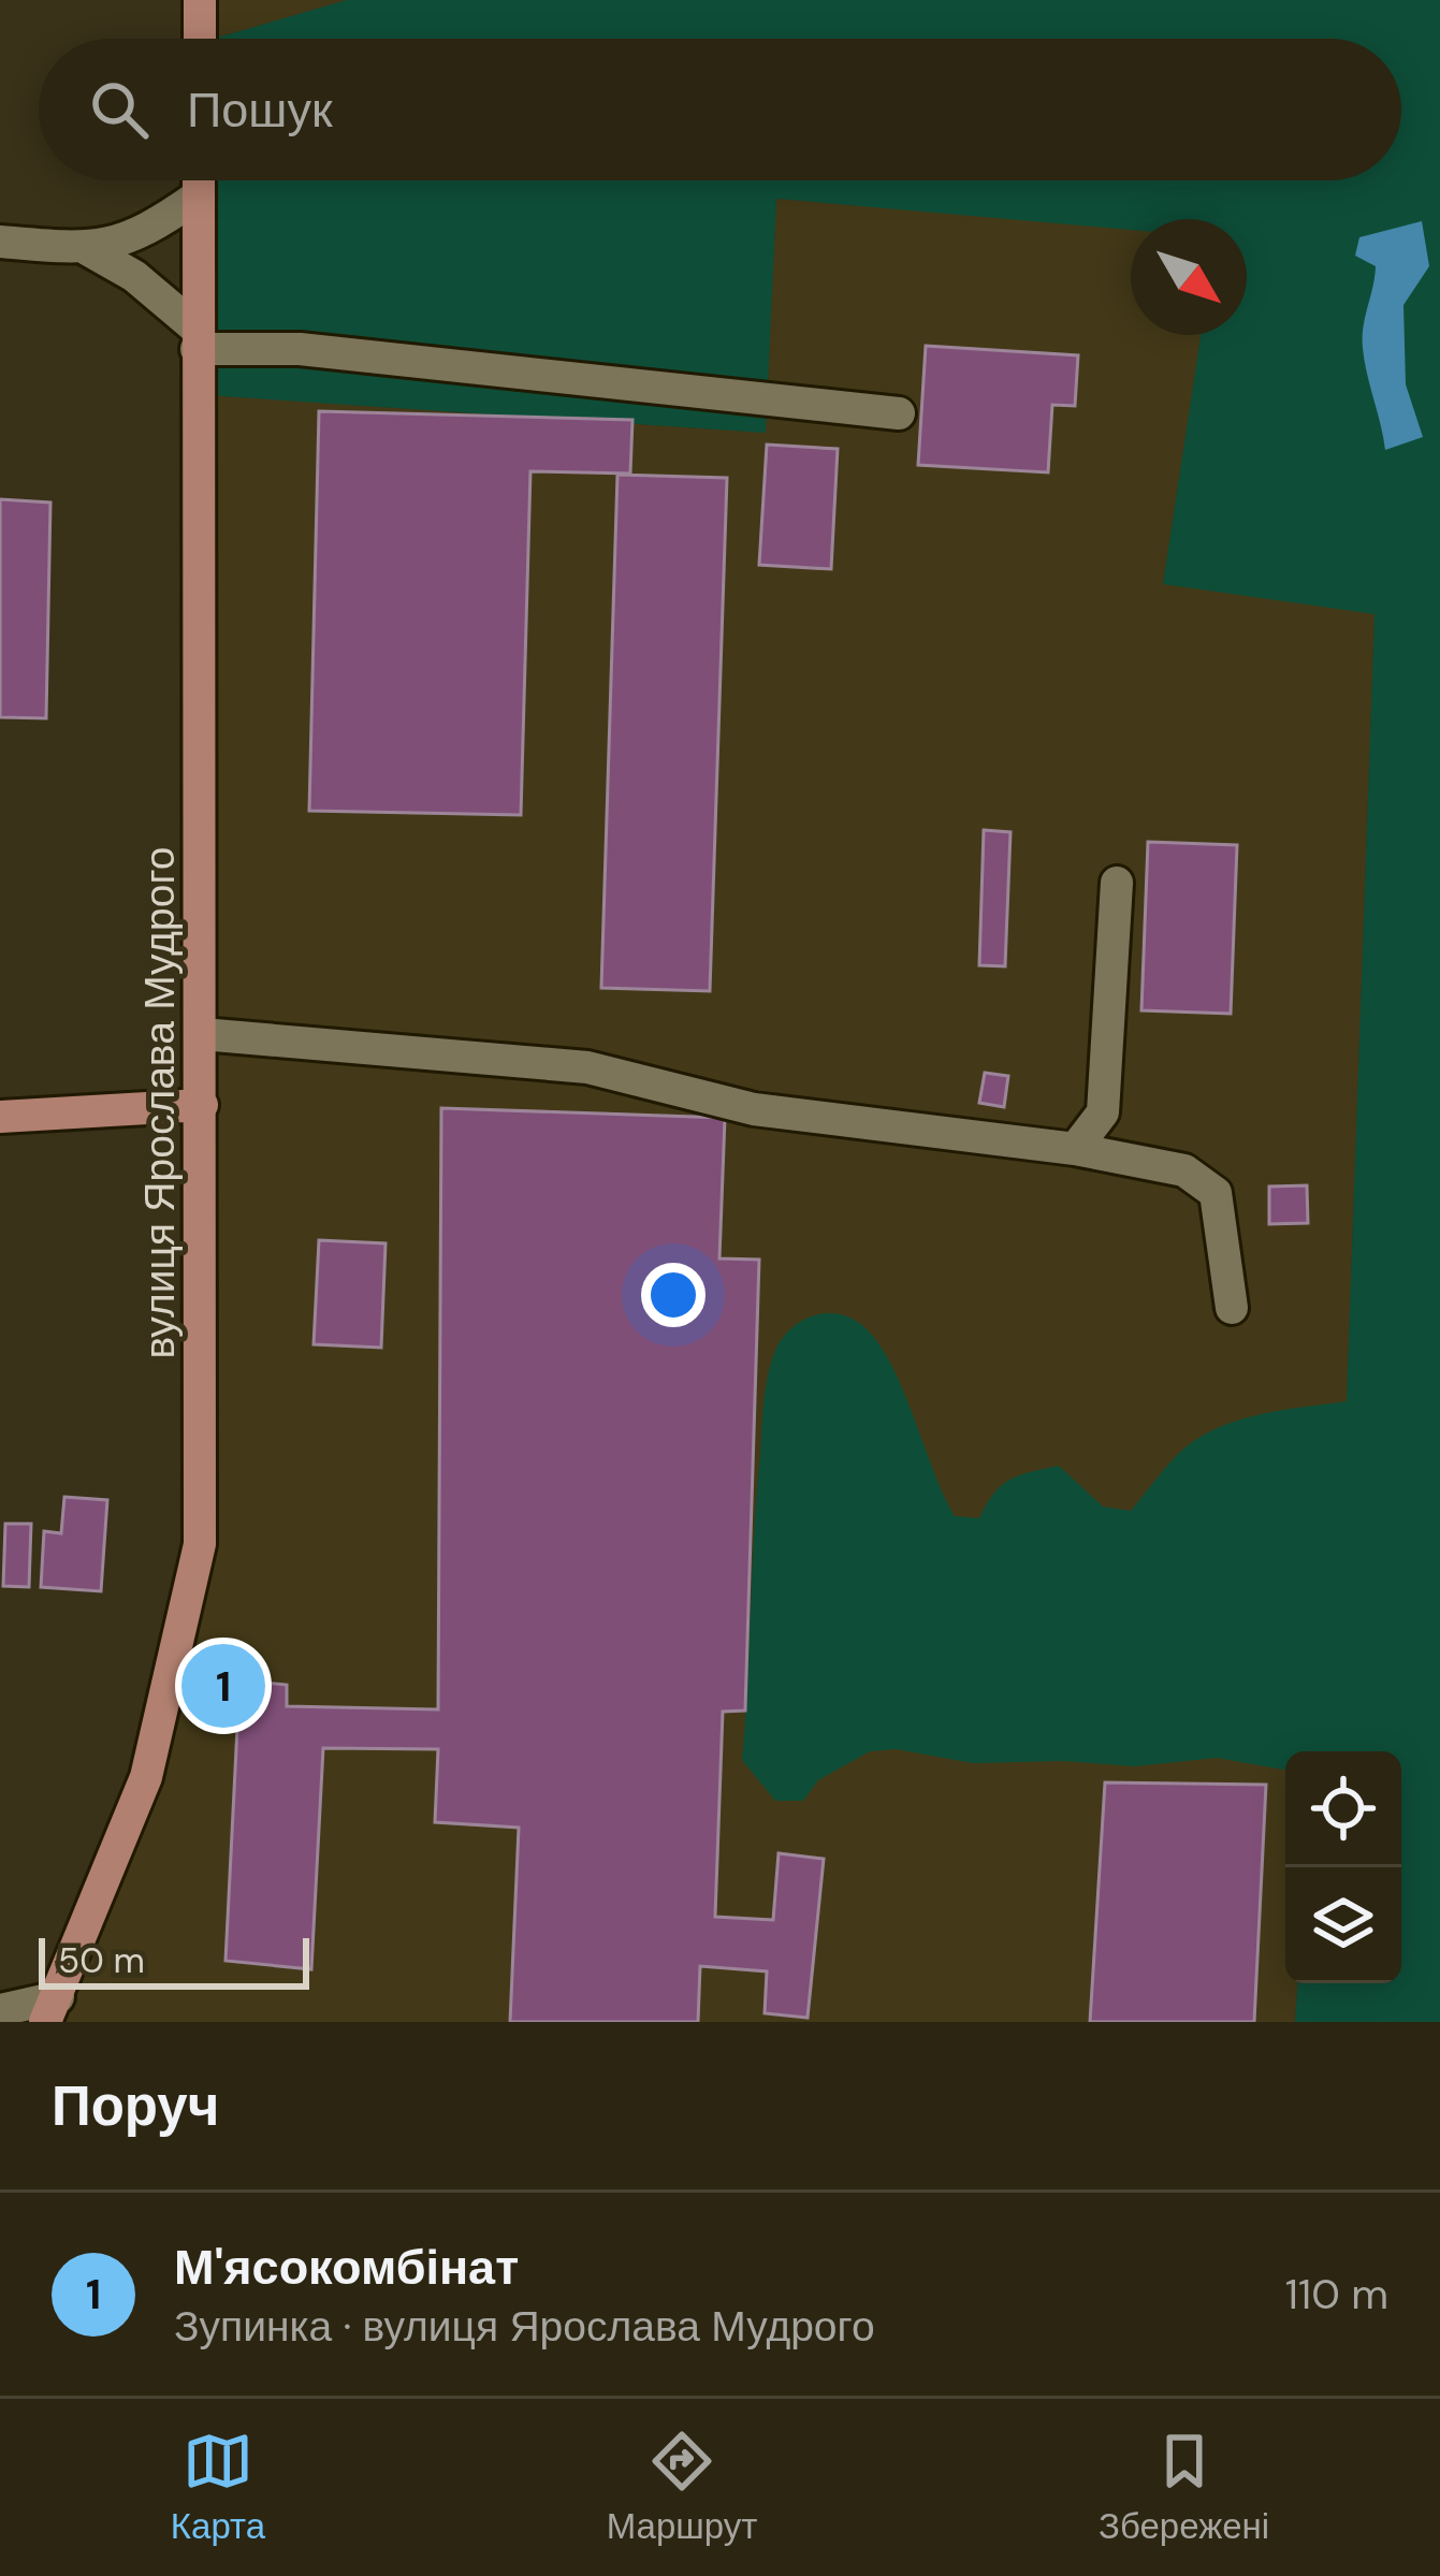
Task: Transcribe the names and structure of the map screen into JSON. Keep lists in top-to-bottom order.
{
  "streets": {
    "main road": ["вулиця Ярослава Мудрого"]
  },
  "scale_bar": "50 m",
  "north": "bottom right",
  "page": {
    "search": "Пошук",
    "pins": "1",
    "scale": "50 m",
    "heading": "Поруч",
    "list": [
      {
        "mark": "1",
        "name": "М'ясокомбінат",
        "note": "Зупинка · вулиця Ярослава Мудрого",
        "value": "110 m"
      }
    ],
    "nav": ["Карта", "Маршрут", "Збережені"]
  }
}
